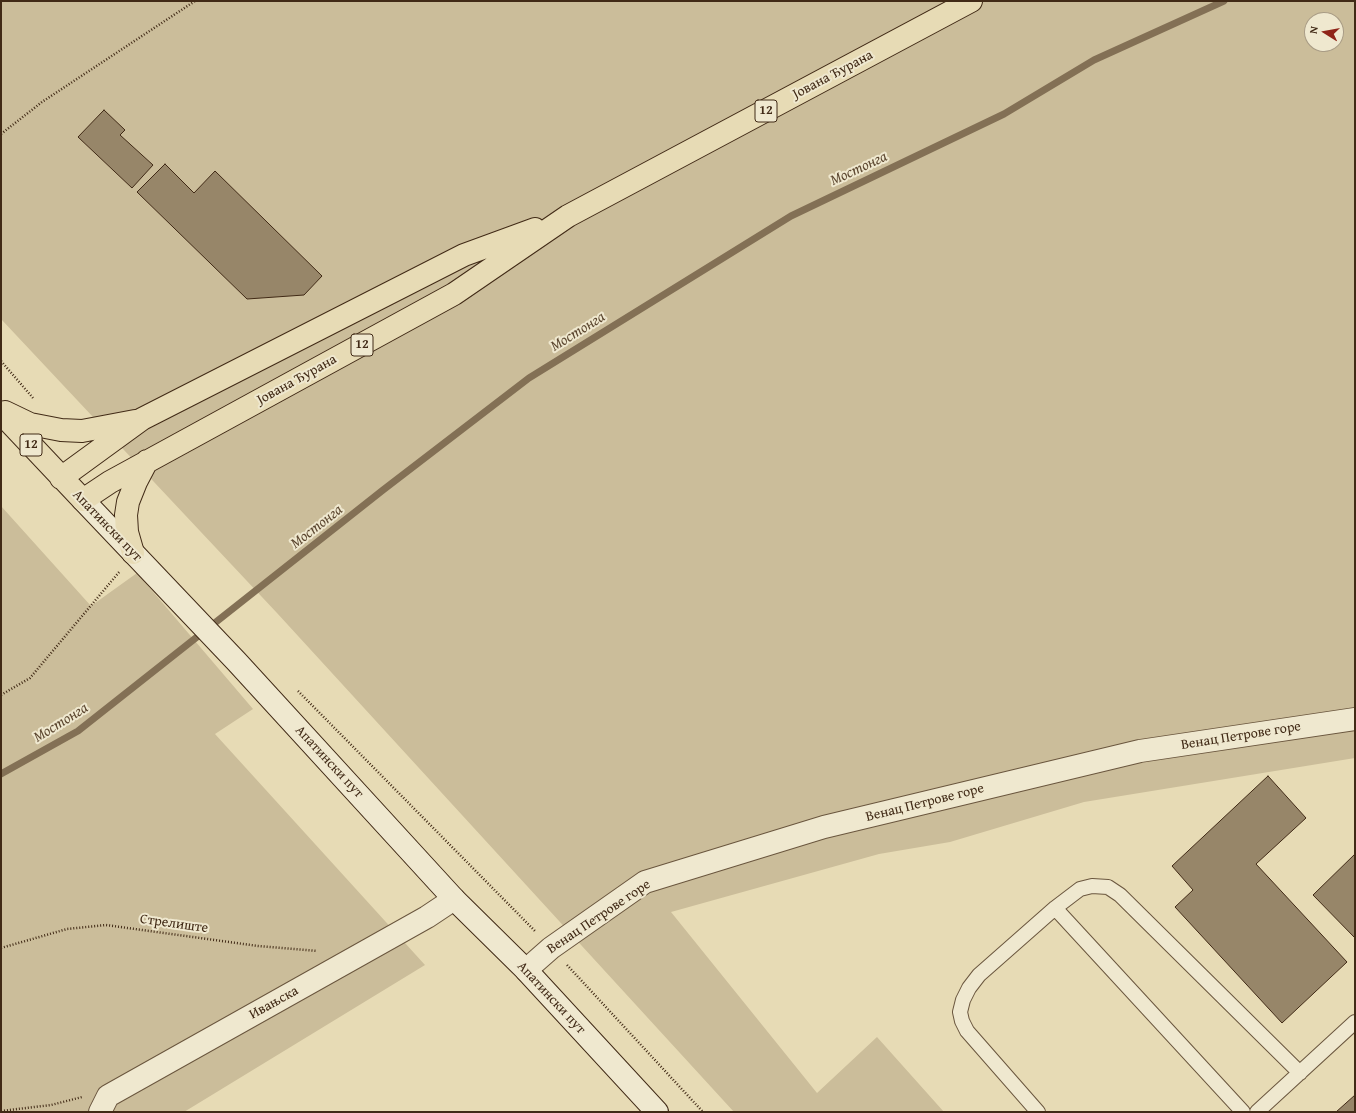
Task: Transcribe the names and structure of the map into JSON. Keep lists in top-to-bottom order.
{
  "streets": {
    "main road": ["Јована Ђурана", "12", "Апатински пут"],
    "street": ["Венац Петрове горе", "Ивањска"],
    "path": ["Стрелиште"]
  },
  "crossings": [
    ["Јована Ђурана", "12"],
    ["Јована Ђурана", "Апатински пут"],
    ["12", "Апатински пут"],
    ["Апатински пут", "Венац Петрове горе"],
    ["Апатински пут", "Ивањска"],
    ["Стрелиште", "Ивањска"]
  ],
  "water": ["Мостонга"],
  "north": "left"
}
